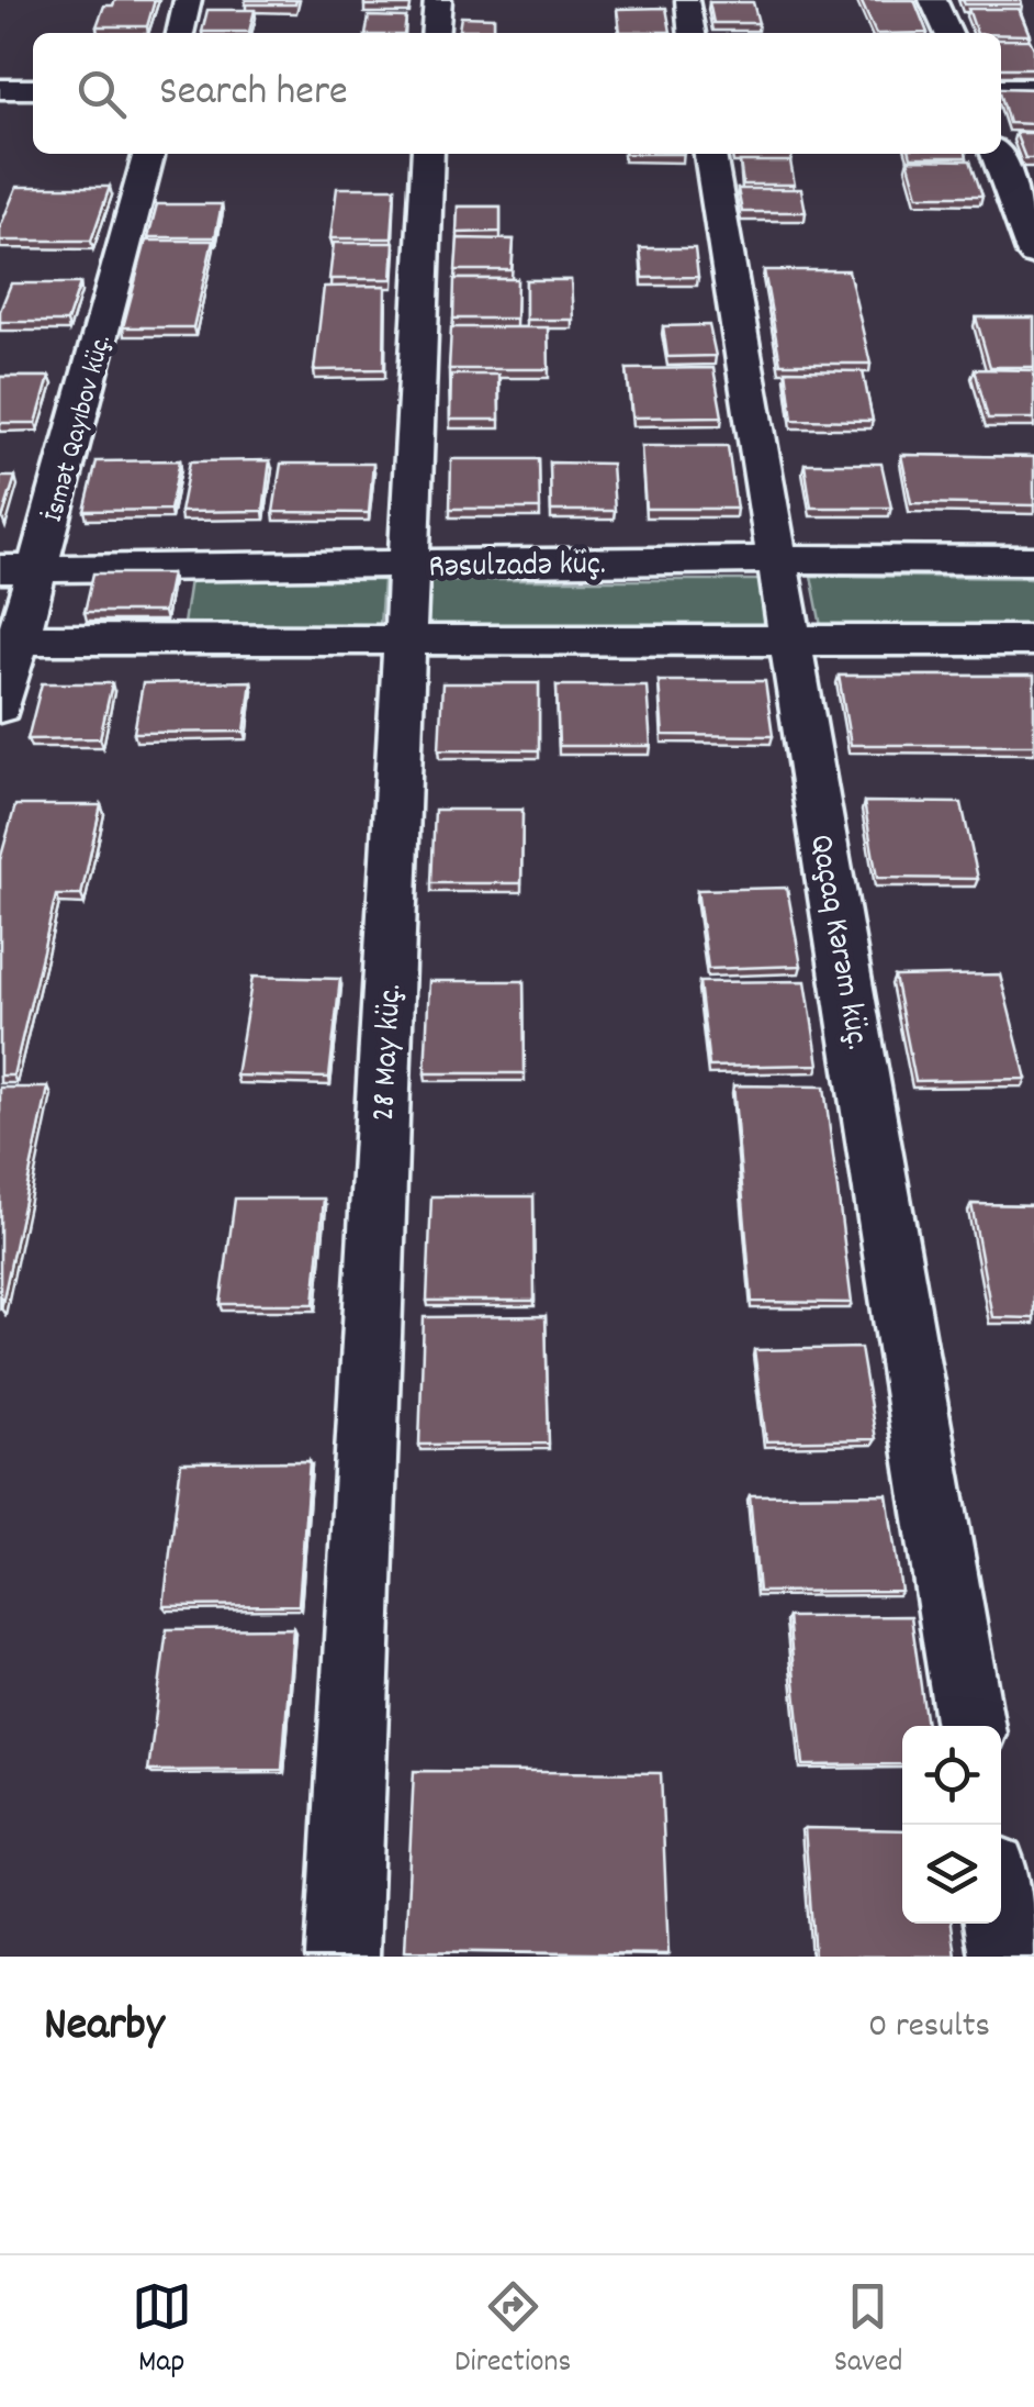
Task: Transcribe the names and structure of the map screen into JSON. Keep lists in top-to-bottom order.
{
  "streets": {
    "street": [
      "İsmət Qayıbov küç.",
      "Rəsulzadə küç.",
      "Qaçaq Kərəm küç.",
      "28 May küç."
    ]
  },
  "crossings": [
    ["İsmət Qayıbov küç.", "Rəsulzadə küç."],
    ["Rəsulzadə küç.", "Qaçaq Kərəm küç."],
    ["Rəsulzadə küç.", "28 May küç."]
  ],
  "page": {
    "search": "Search here",
    "heading": ["Nearby", "0 results"],
    "nav": ["Map", "Directions", "Saved"]
  }
}
